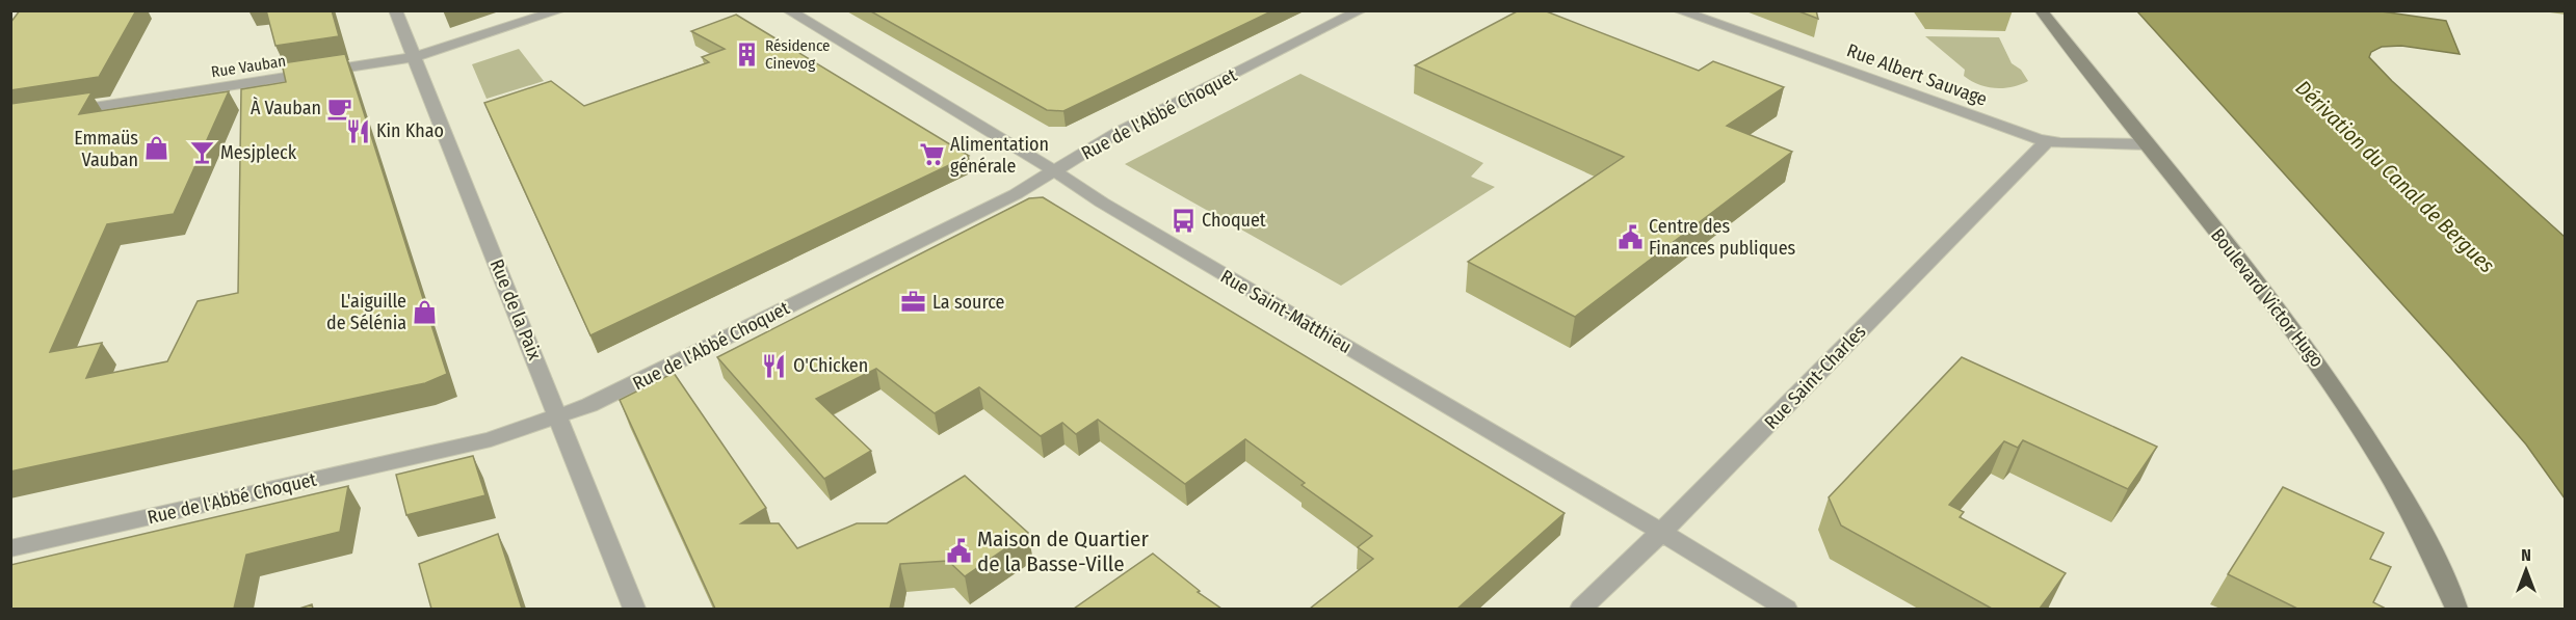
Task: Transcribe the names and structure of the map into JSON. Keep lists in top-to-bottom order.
{
  "streets": {
    "main road": ["Boulevard Victor Hugo"],
    "street": [
      "Rue Vauban",
      "Rue Albert Sauvage",
      "Rue de l'Abbé Choquet",
      "Rue de la Paix",
      "Rue Saint-Matthieu",
      "Rue Saint-Charles"
    ]
  },
  "crossings": [
    ["Rue Vauban", "Rue de la Paix"],
    ["Rue Albert Sauvage", "Boulevard Victor Hugo"],
    ["Rue Albert Sauvage", "Rue Saint-Charles"],
    ["Rue de l'Abbé Choquet", "Rue de la Paix"],
    ["Rue de l'Abbé Choquet", "Rue Saint-Matthieu"],
    ["Rue Saint-Matthieu", "Rue Saint-Charles"]
  ],
  "water": ["Dérivation du Canal de Bergues"],
  "places": {
    "building": ["Résidence Cinevog"],
    "cafe": ["À Vauban"],
    "restaurant": ["Kin Khao", "O'Chicken"],
    "shop": ["Emmaüs Vauban", "L'aiguille de Sélénia"],
    "bar": ["Mesjpleck"],
    "supermarket": ["Alimentation générale"],
    "bus stop": ["Choquet"],
    "public building": ["Centre des Finances publiques", "Maison de Quartier de la Basse-Ville"],
    "office": ["La source"]
  },
  "north": "top"
}
